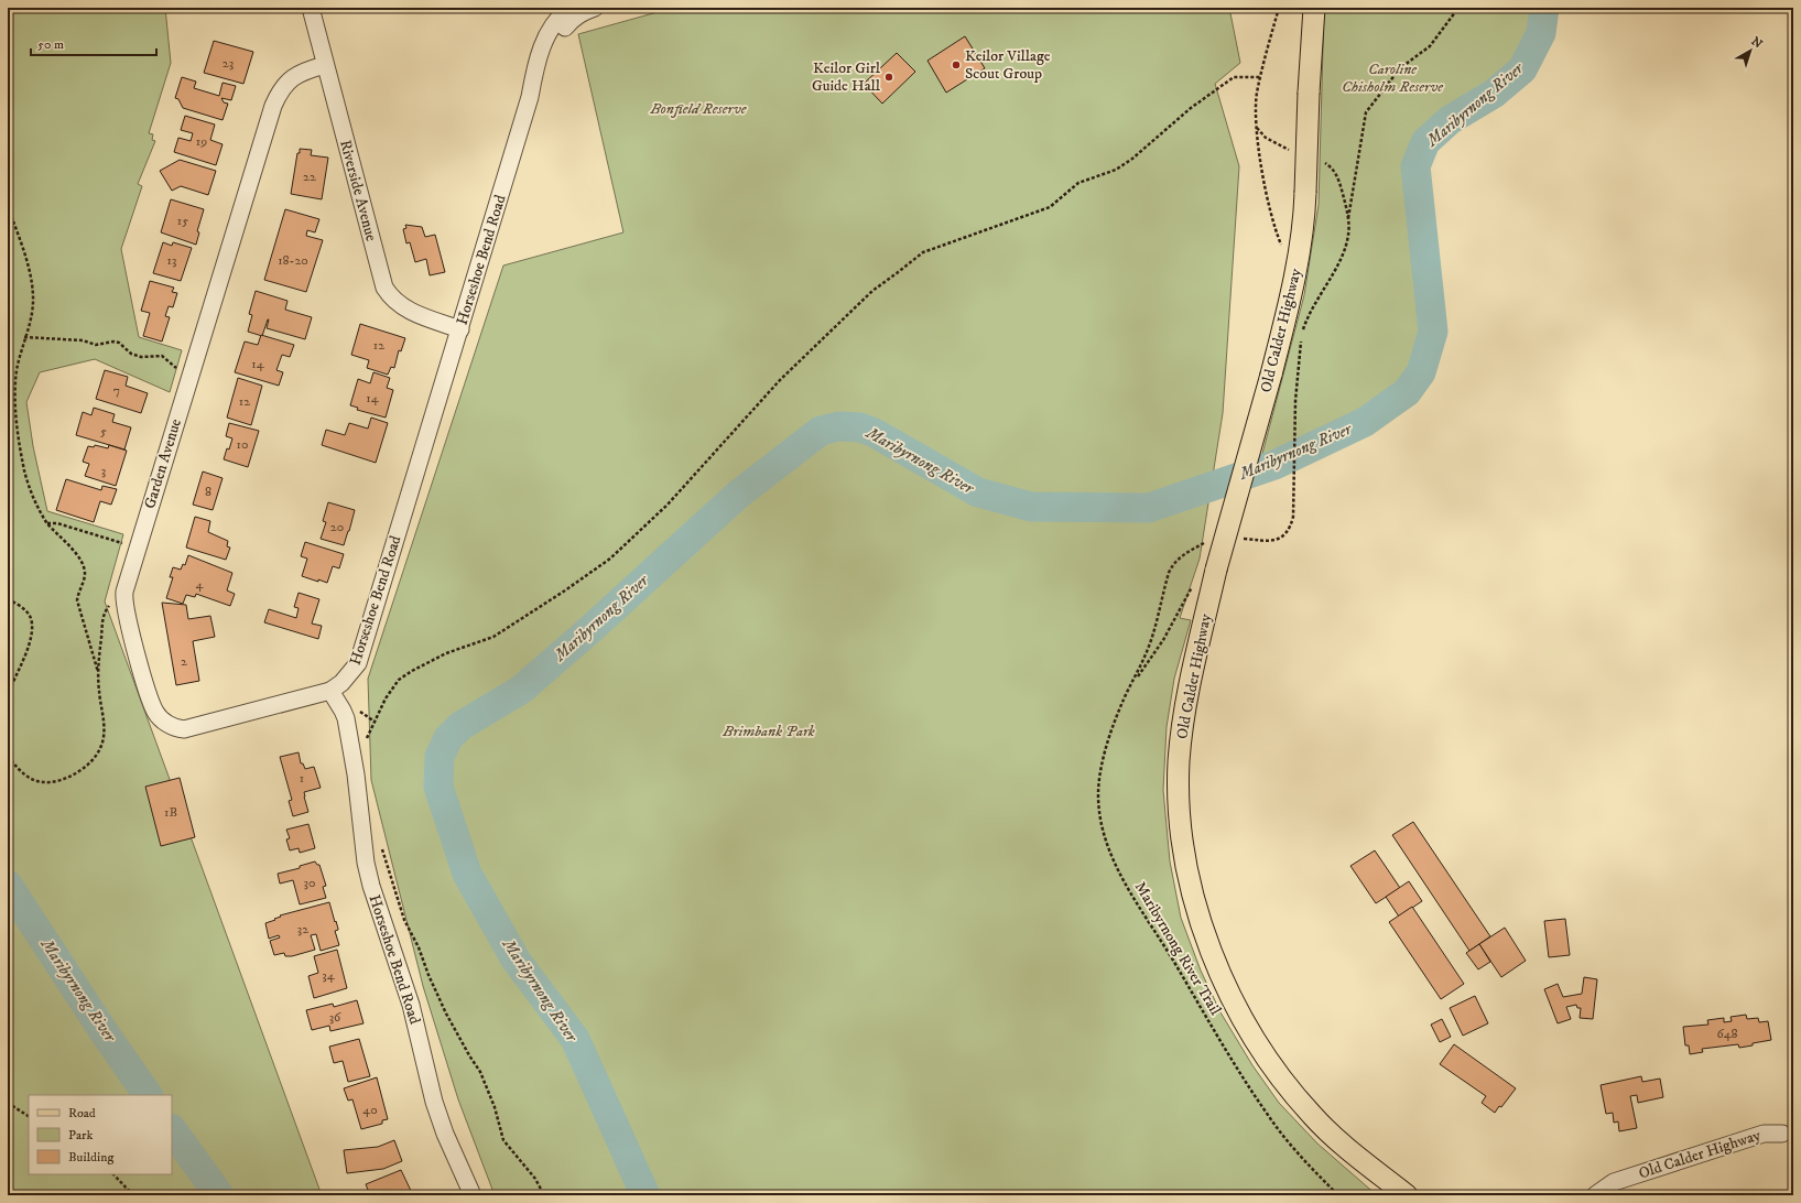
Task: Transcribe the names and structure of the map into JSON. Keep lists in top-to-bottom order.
{
  "streets": {
    "main road": ["Old Calder Highway"],
    "street": ["Riverside Avenue", "Horseshoe Bend Road", "Garden Avenue"],
    "path": ["Maribyrnong River Trail"]
  },
  "crossings": [
    ["Riverside Avenue", "Horseshoe Bend Road"],
    ["Riverside Avenue", "Garden Avenue"],
    ["Horseshoe Bend Road", "Garden Avenue"]
  ],
  "water": ["Maribyrnong River"],
  "parks": ["Caroline Chisholm Reserve", "Bonfield Reserve", "Brimbank Park"],
  "places": ["Keilor Village Scout Group", "Keilor Girl Guide Hall"],
  "house_numbers": [
    "23",
    "19",
    "22",
    "15",
    "13",
    "18-20",
    "12",
    "14",
    "7",
    "14",
    "12",
    "5",
    "10",
    "3",
    "8",
    "20",
    "4",
    "2",
    "1",
    "1B",
    "30",
    "32",
    "34",
    "36",
    "648",
    "40"
  ],
  "legend": ["Road", "Park", "Building"],
  "scale_bar": "50 m",
  "north": "top right"
}
